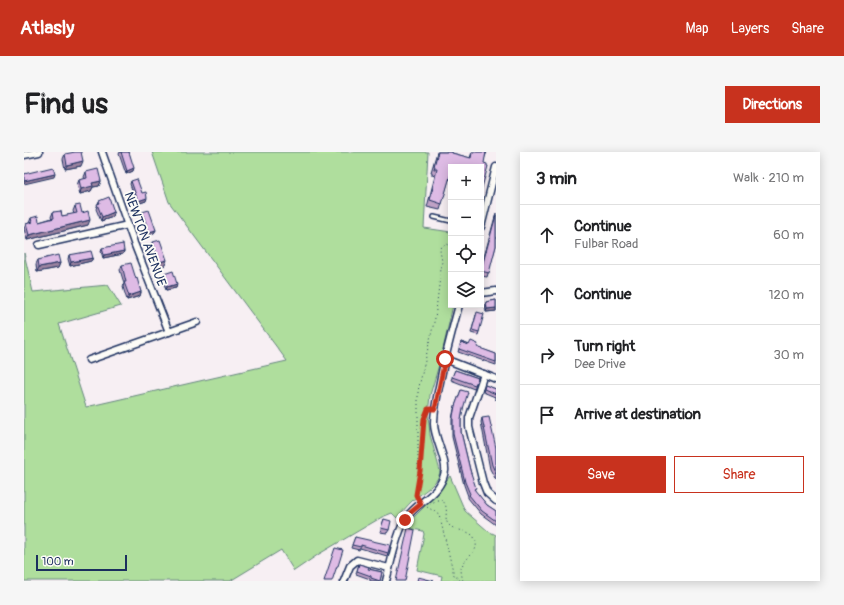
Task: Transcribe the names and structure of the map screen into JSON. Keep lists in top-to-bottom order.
{
  "streets": {
    "street": ["NEWTON AVENUE"]
  },
  "scale_bar": "100 m",
  "page": {
    "header": "Atlasly",
    "nav": ["Map", "Layers", "Share"],
    "buttons": [
      "Directions",
      ["Save", "Share"]
    ],
    "title": "Find us",
    "heading": ["3 min", "Walk · 210 m"],
    "map_buttons": ["+", "−"],
    "list": [
      ["Continue", "Fulbar Road", "60 m"],
      ["Continue", "120 m"],
      ["Turn right", "Dee Drive", "30 m"],
      "Arrive at destination"
    ],
    "scale": "100 m"
  }
}
